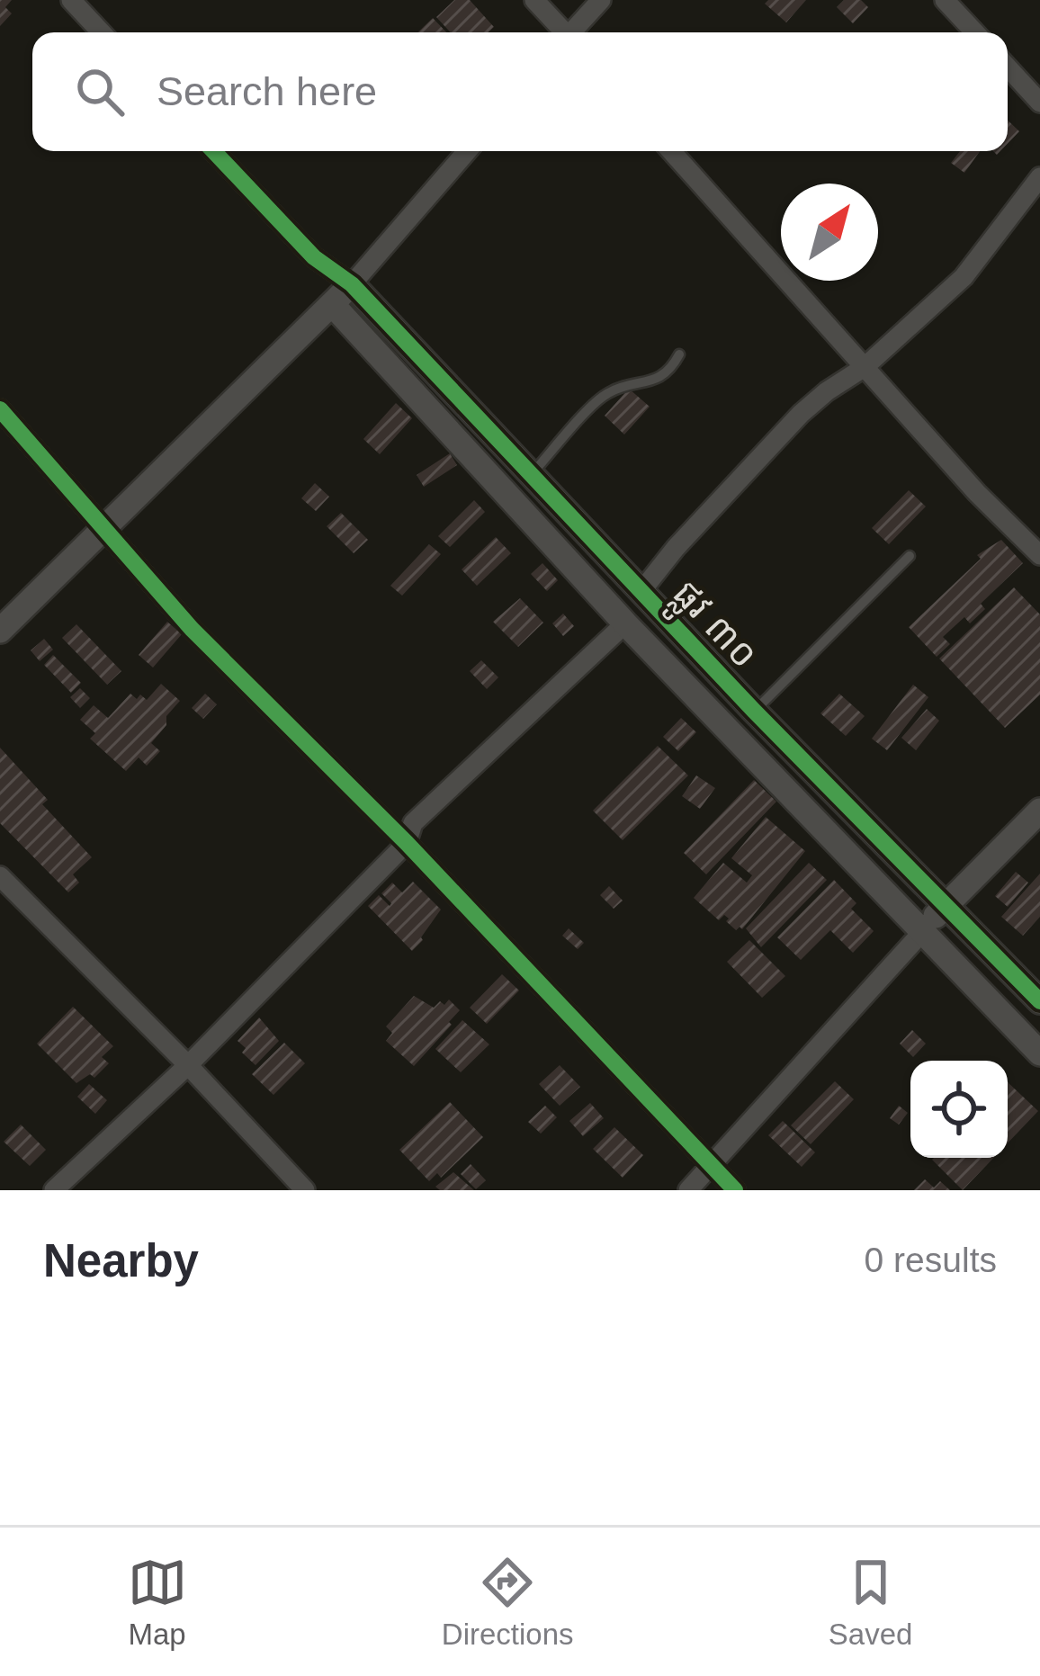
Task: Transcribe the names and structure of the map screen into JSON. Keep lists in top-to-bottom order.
{
  "streets": {
    "street": ["ផ្លូវ ៣០"]
  },
  "north": "top right",
  "page": {
    "search": "Search here",
    "heading": ["Nearby", "0 results"],
    "nav": ["Map", "Directions", "Saved"]
  }
}
